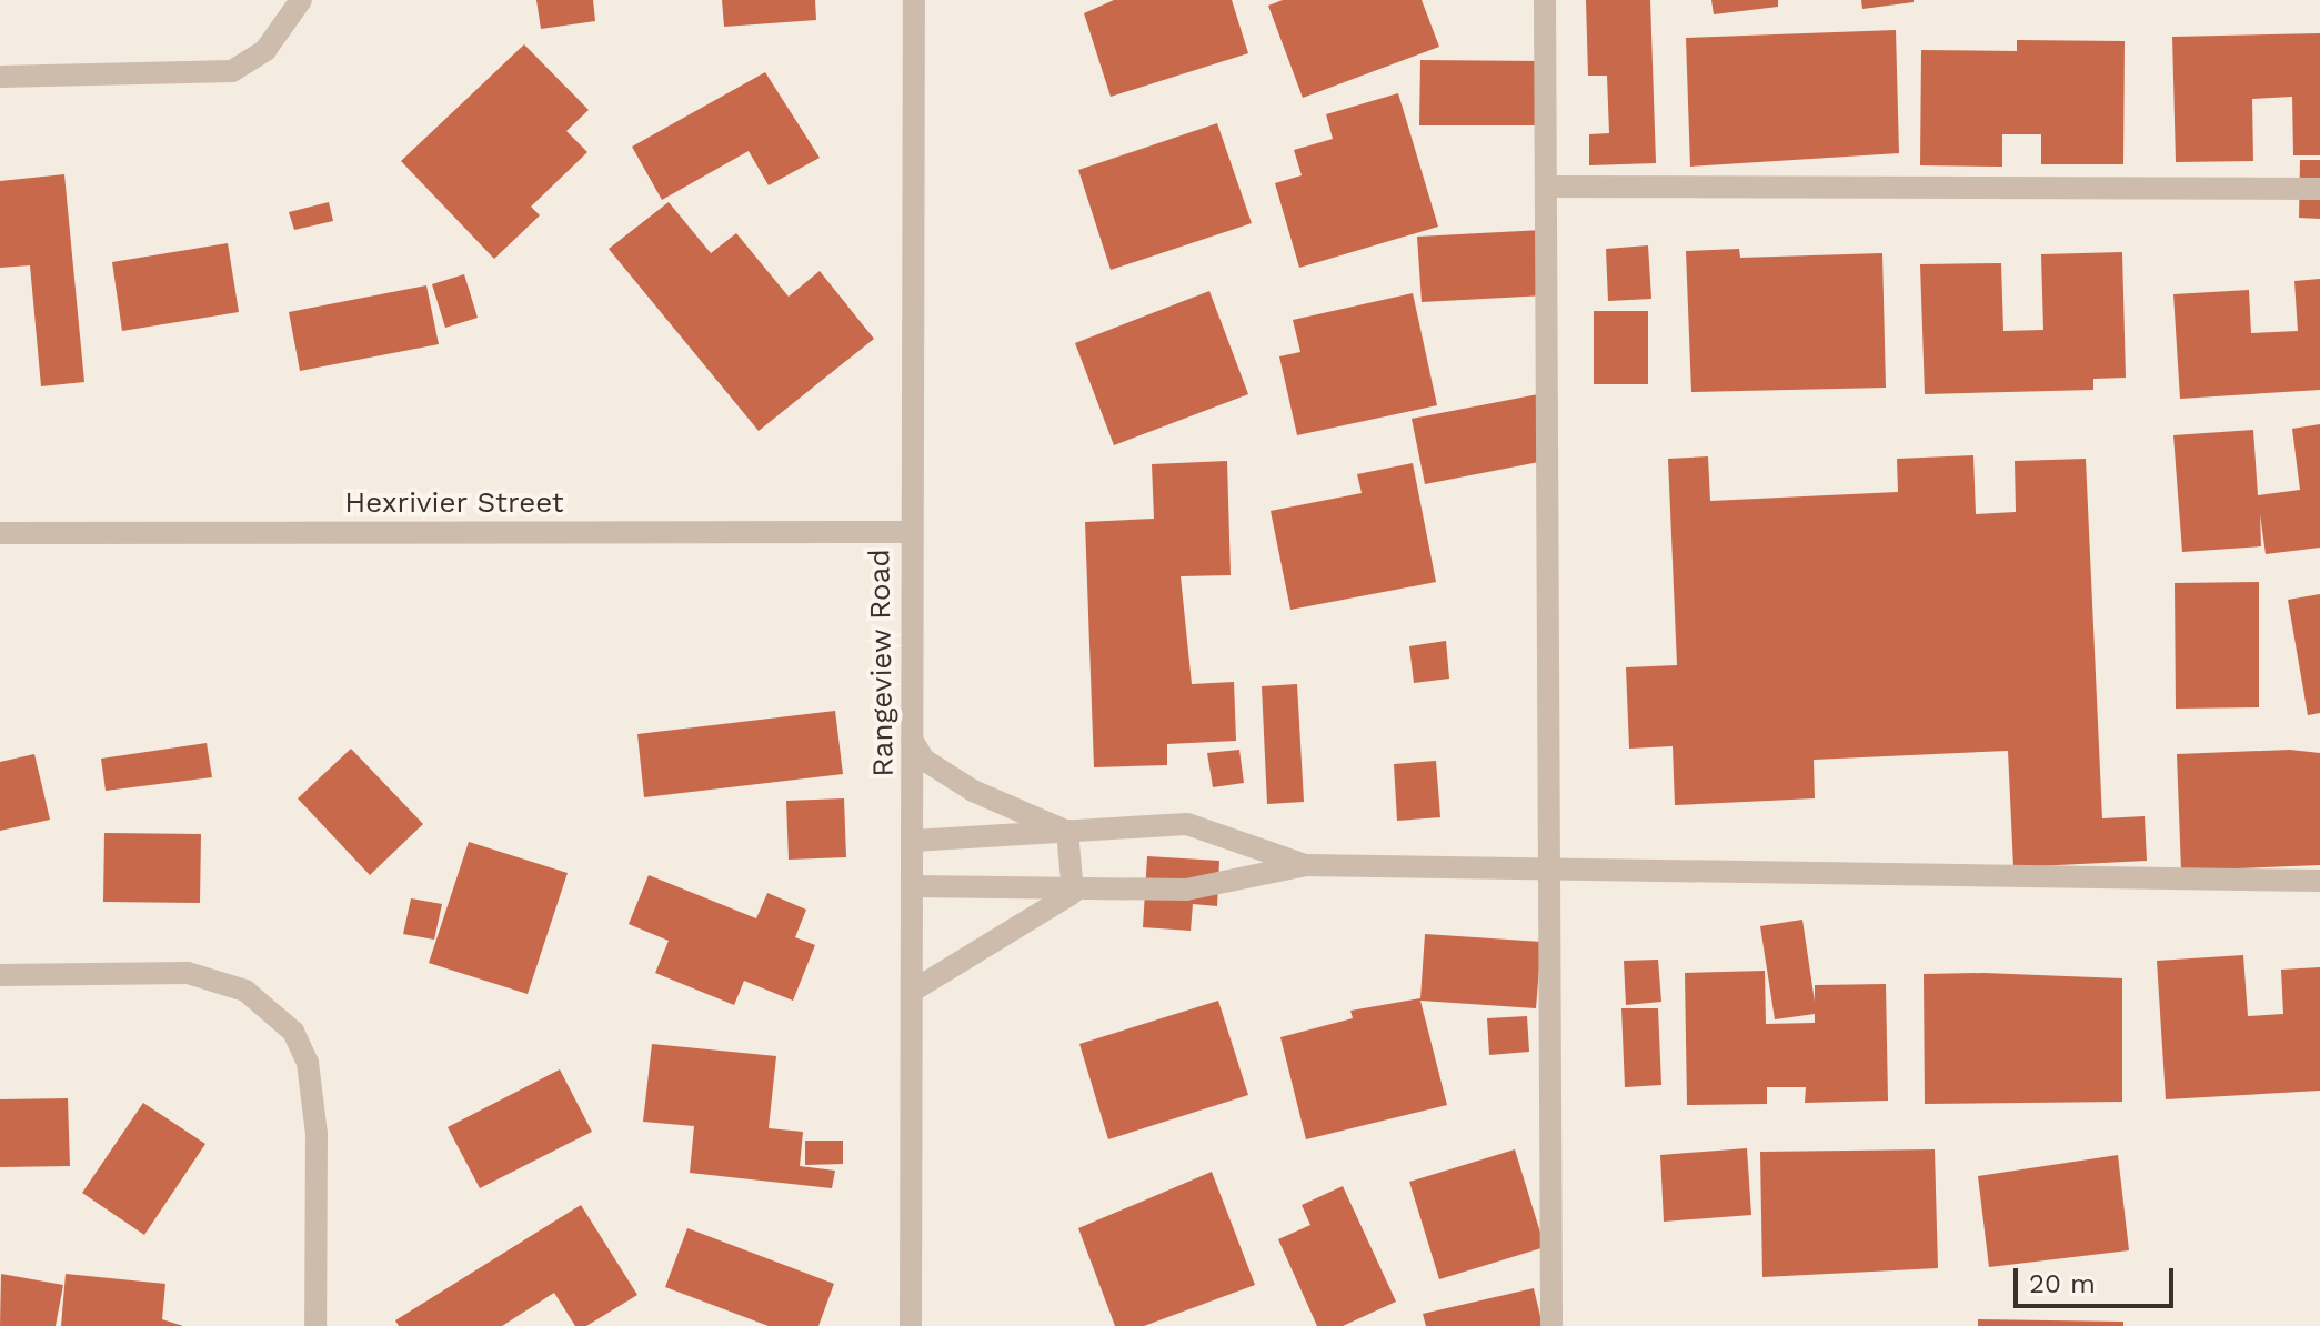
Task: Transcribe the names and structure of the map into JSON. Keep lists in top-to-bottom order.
{
  "streets": {
    "street": ["Hexrivier Street", "Rangeview Road"]
  },
  "crossings": [
    ["Hexrivier Street", "Rangeview Road"]
  ],
  "scale_bar": "20 m"
}
